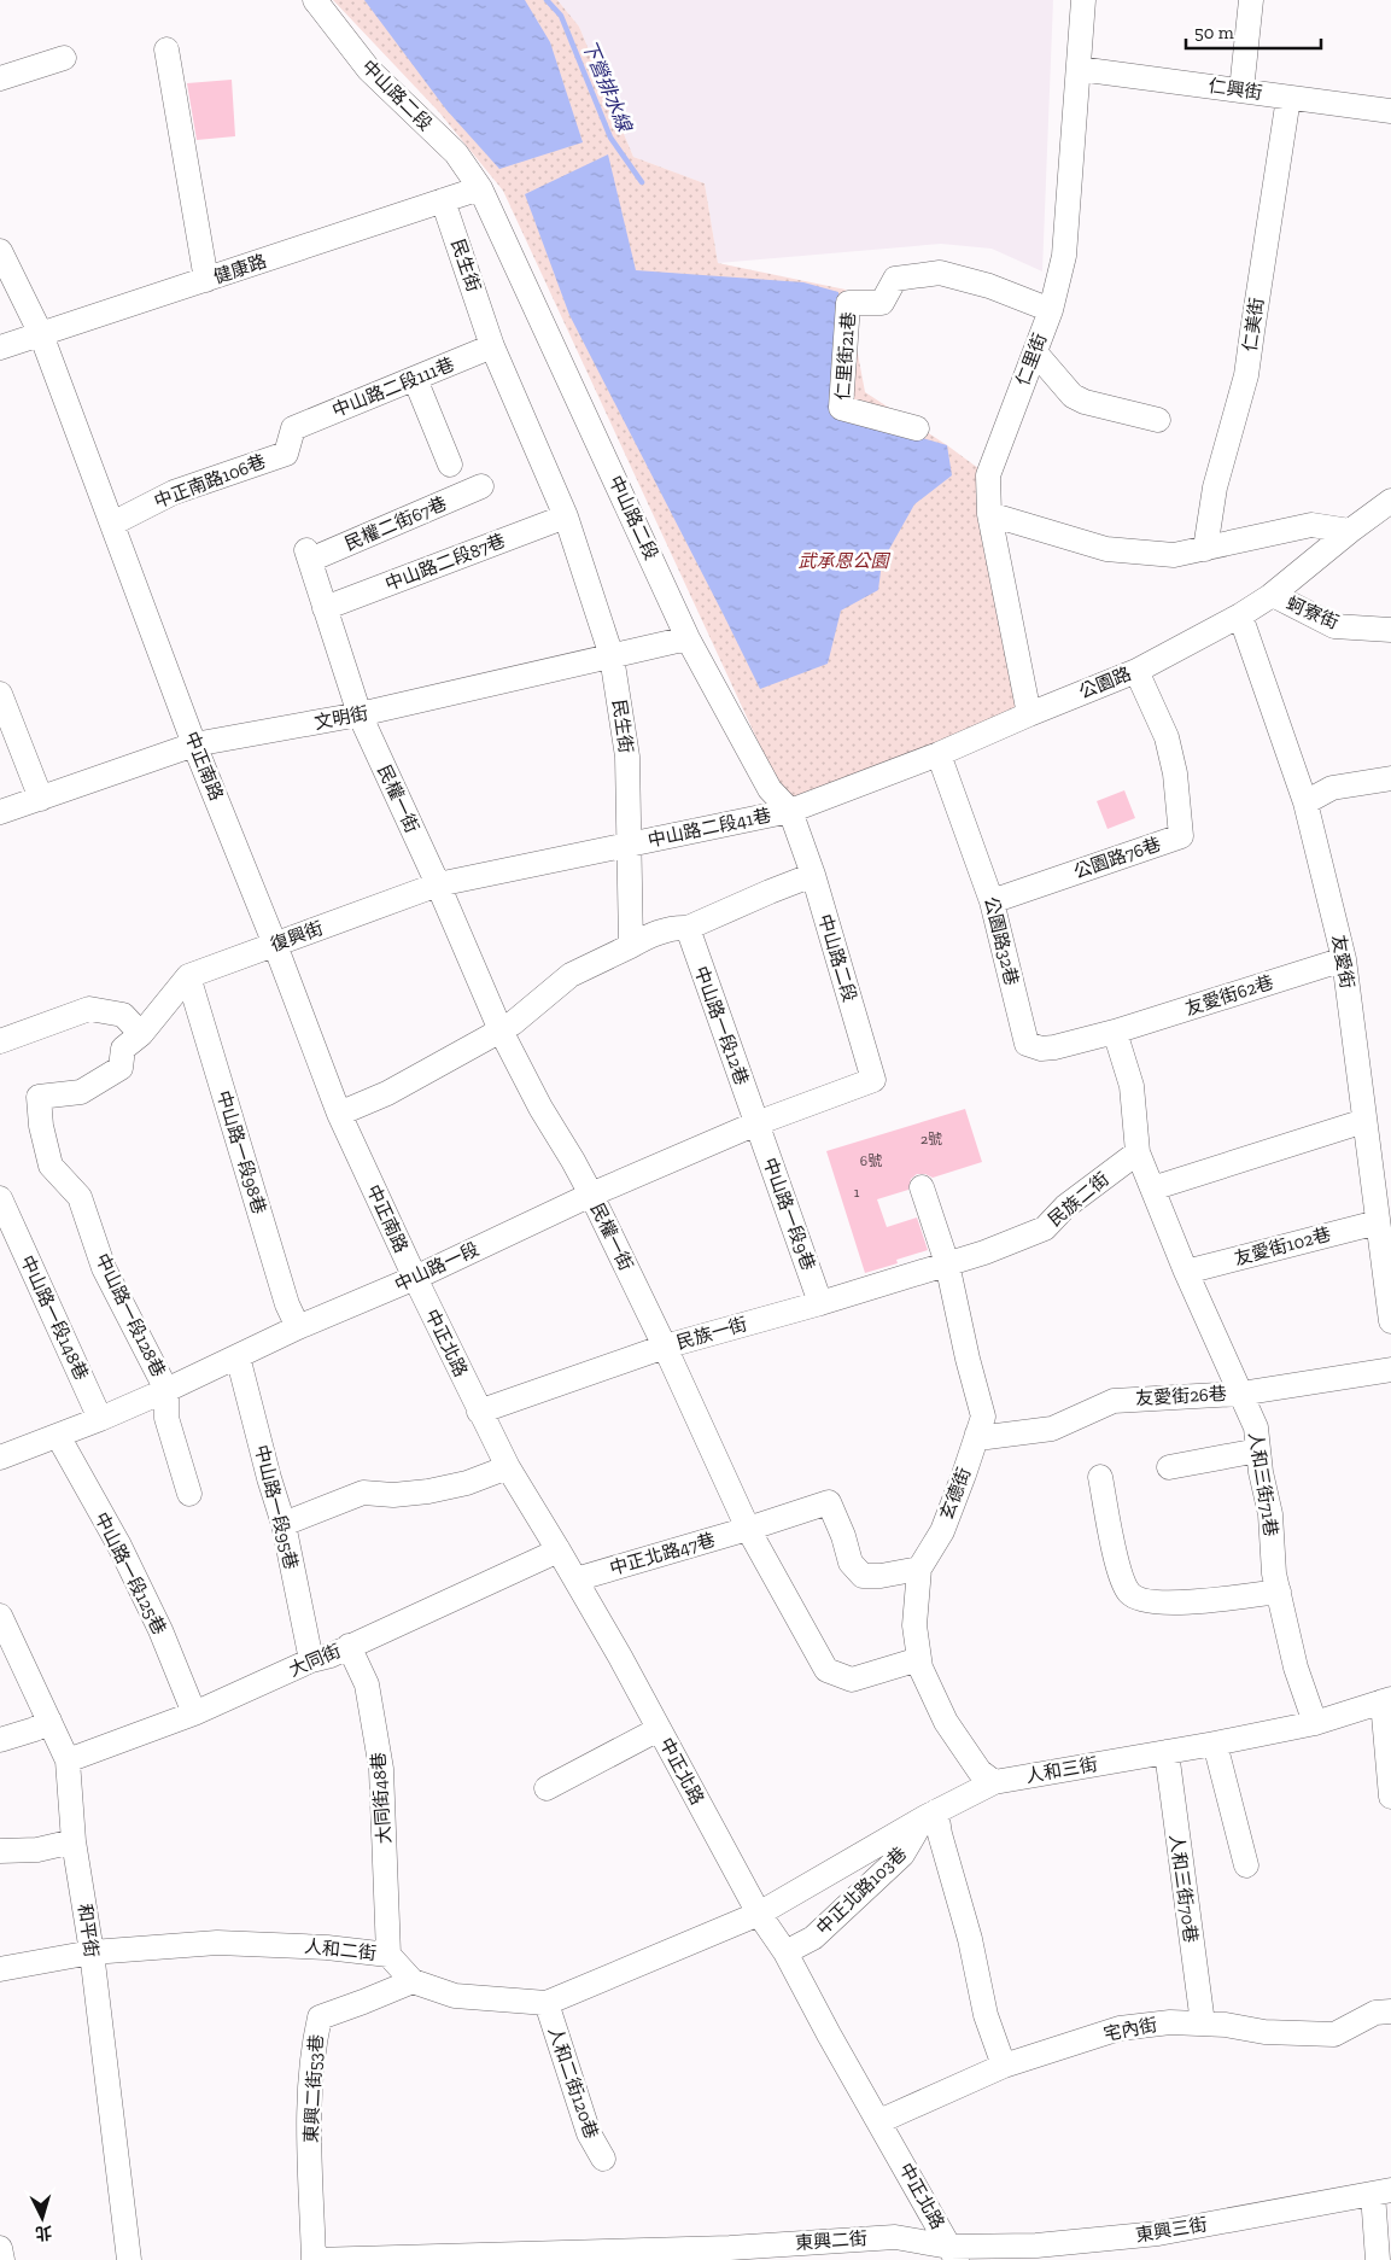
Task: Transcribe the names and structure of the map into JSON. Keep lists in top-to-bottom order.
{
  "streets": {
    "street": [
      "仁興街",
      "中山路二段",
      "民生街",
      "健康路",
      "仁美街",
      "仁里街21巷",
      "仁里街",
      "中山路二段111巷",
      "中正南路106巷",
      "民權二街67巷",
      "中山路二段87巷",
      "蚵寮街",
      "公園路",
      "文明街",
      "中正南路",
      "民權一街",
      "中山路二段41巷",
      "公園路76巷",
      "復興街",
      "公園路32巷",
      "友愛街",
      "友愛街62巷",
      "中山路一段12巷",
      "中山路一段98巷",
      "民族二街",
      "中山路一段9巷",
      "友愛街102巷",
      "中山路一段",
      "中山路一段128巷",
      "中山路一段148巷",
      "民族一街",
      "中正北路",
      "友愛街26巷",
      "人和三街71巷",
      "玄德街",
      "中山路一段95巷",
      "中正北路47巷",
      "中山路一段125巷",
      "大同街",
      "人和三街",
      "大同街48巷",
      "人和三街70巷",
      "中正北路103巷",
      "和平街",
      "人和二街",
      "宅內街",
      "人和二街120巷",
      "東興二街53巷",
      "東興三街",
      "東興二街"
    ]
  },
  "crossings": [
    ["仁興街", "仁美街"],
    ["仁興街", "仁里街"],
    ["中山路二段", "健康路"],
    ["中山路二段", "公園路"],
    ["中山路二段", "文明街"],
    ["中山路二段", "中山路二段41巷"],
    ["中山路二段", "中山路一段"],
    ["民生街", "健康路"],
    ["民生街", "中山路二段111巷"],
    ["民生街", "中山路二段87巷"],
    ["民生街", "文明街"],
    ["民生街", "中山路二段41巷"],
    ["民生街", "復興街"],
    ["健康路", "中正南路"],
    ["仁里街21巷", "仁里街"],
    ["仁里街", "公園路"],
    ["中山路二段111巷", "中正南路106巷"],
    ["中正南路106巷", "中正南路"],
    ["民權二街67巷", "民權一街"],
    ["中山路二段87巷", "民權一街"],
    ["蚵寮街", "公園路"],
    ["公園路", "中山路二段41巷"],
    ["公園路", "公園路76巷"],
    ["公園路", "公園路32巷"],
    ["公園路", "友愛街"],
    ["文明街", "中正南路"],
    ["文明街", "民權一街"],
    ["中正南路", "復興街"],
    ["中正南路", "中山路一段"],
    ["中正南路", "中正北路"],
    ["民權一街", "復興街"],
    ["民權一街", "中山路一段"],
    ["民權一街", "民族一街"],
    ["民權一街", "玄德街"],
    ["民權一街", "中正北路47巷"],
    ["中山路二段41巷", "復興街"],
    ["公園路76巷", "公園路32巷"],
    ["復興街", "中山路一段98巷"],
    ["公園路32巷", "友愛街62巷"],
    ["公園路32巷", "人和三街71巷"],
    ["友愛街", "友愛街62巷"],
    ["友愛街", "友愛街102巷"],
    ["友愛街62巷", "人和三街71巷"],
    ["中山路一段12巷", "中山路一段9巷"],
    ["中山路一段12巷", "中山路一段"],
    ["中山路一段98巷", "中山路一段"],
    ["民族二街", "民族一街"],
    ["民族二街", "人和三街71巷"],
    ["民族二街", "玄德街"],
    ["中山路一段9巷", "中山路一段"],
    ["中山路一段9巷", "民族一街"],
    ["友愛街102巷", "人和三街71巷"],
    ["中山路一段", "中山路一段128巷"],
    ["中山路一段", "中山路一段148巷"],
    ["中山路一段", "中正北路"],
    ["中山路一段", "中山路一段95巷"],
    ["中山路一段", "中山路一段125巷"],
    ["民族一街", "中正北路"],
    ["民族一街", "玄德街"],
    ["中正北路", "中正北路47巷"],
    ["中正北路", "大同街"],
    ["中正北路", "人和三街"],
    ["中正北路", "中正北路103巷"],
    ["中正北路", "人和二街"],
    ["中正北路", "宅內街"],
    ["中正北路", "東興三街"],
    ["中正北路", "東興二街"],
    ["友愛街26巷", "人和三街71巷"],
    ["友愛街26巷", "玄德街"],
    ["人和三街71巷", "人和三街"],
    ["玄德街", "中正北路47巷"],
    ["玄德街", "人和三街"],
    ["中山路一段95巷", "大同街"],
    ["中山路一段125巷", "大同街"],
    ["大同街", "大同街48巷"],
    ["大同街", "和平街"],
    ["人和三街", "人和三街70巷"],
    ["人和三街", "中正北路103巷"],
    ["人和三街", "人和二街"],
    ["大同街48巷", "人和二街"],
    ["人和三街70巷", "宅內街"],
    ["和平街", "人和二街"],
    ["人和二街", "人和二街120巷"],
    ["人和二街", "東興二街53巷"],
    ["東興二街53巷", "東興二街"],
    ["東興三街", "東興二街"]
  ],
  "water": ["下營排水線"],
  "parks": ["武承恩公園"],
  "house_numbers": ["2號", "6號", "1"],
  "scale_bar": "50 m",
  "north": "bottom"
}
